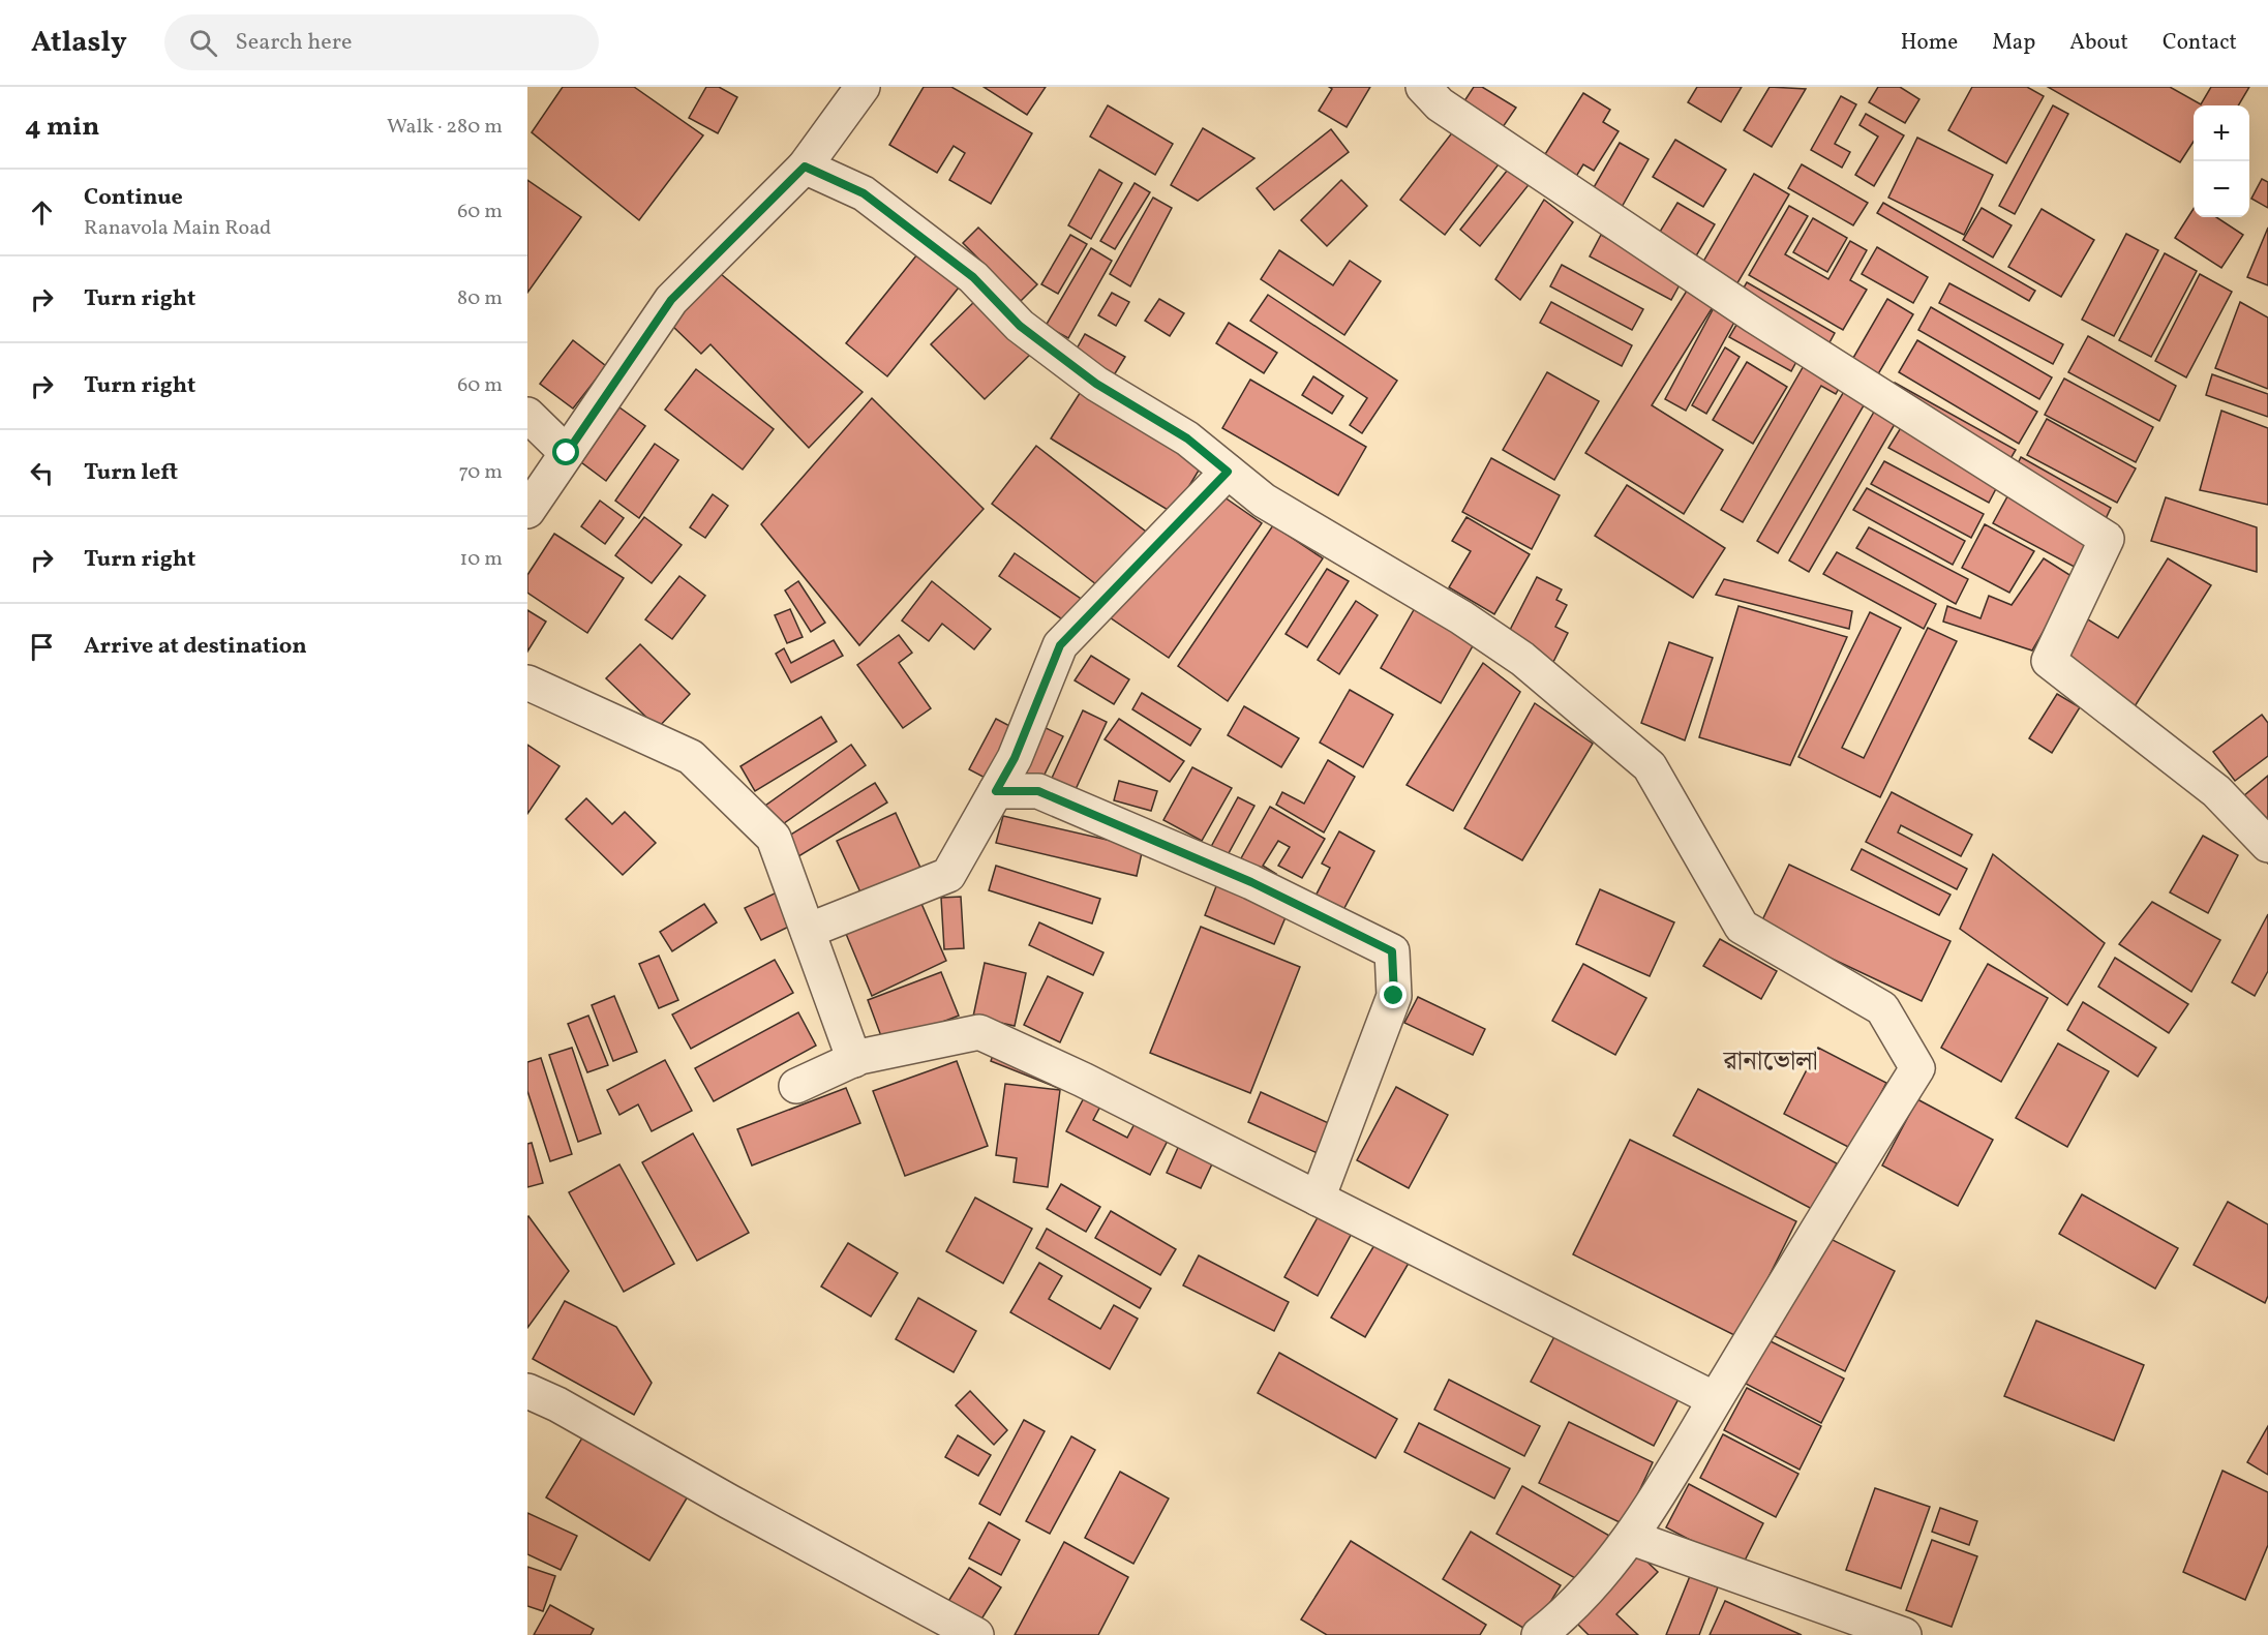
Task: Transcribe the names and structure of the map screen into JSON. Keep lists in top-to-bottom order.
{
  "districts": ["রানাভোলা"],
  "page": {
    "header": "Atlasly",
    "search": "Search here",
    "nav": [
      "Home",
      "Map",
      "About",
      "Contact"
    ],
    "heading": ["4 min", "Walk · 280 m"],
    "map_buttons": ["+", "−"],
    "list": [
      ["Continue", "Ranavola Main Road", "60 m"],
      ["Turn right", "80 m"],
      ["Turn right", "60 m"],
      ["Turn left", "70 m"],
      ["Turn right", "10 m"],
      "Arrive at destination"
    ]
  }
}
